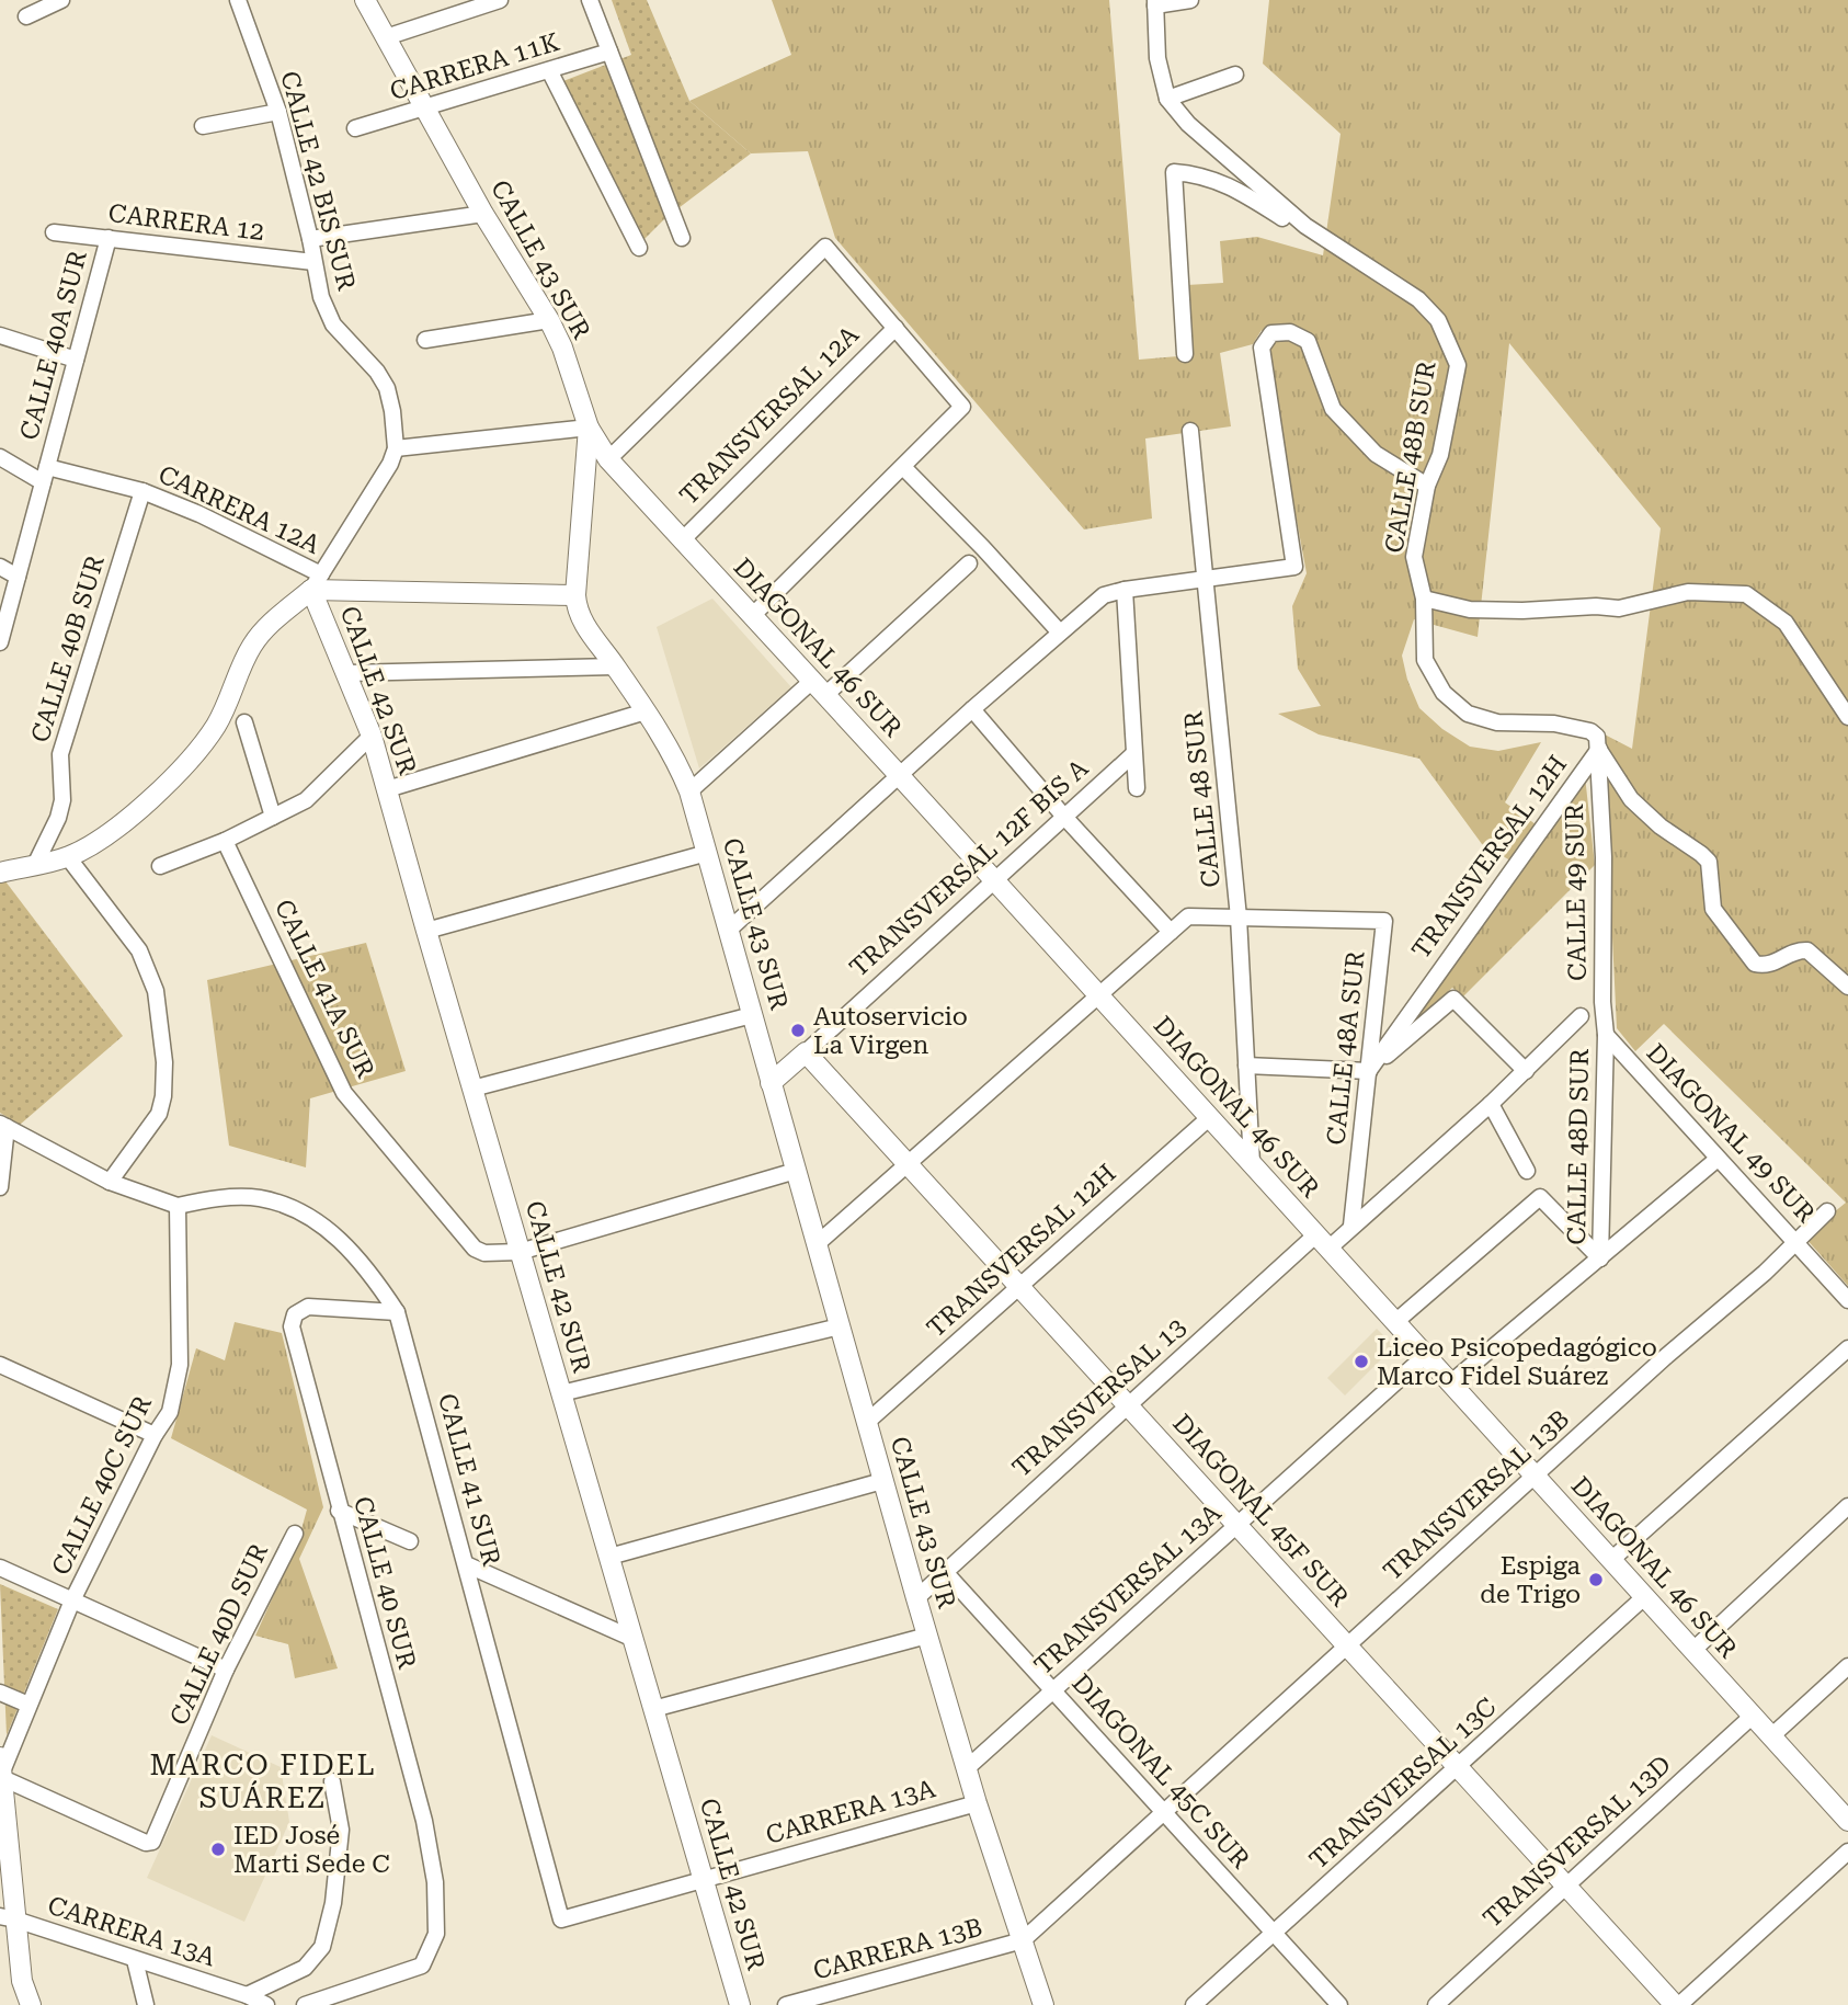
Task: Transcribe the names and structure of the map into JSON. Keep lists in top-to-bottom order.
{
  "streets": {
    "street": [
      "CARRERA 11K",
      "CALLE 42 BIS SUR",
      "CARRERA 12",
      "CALLE 43 SUR",
      "CALLE 40A SUR",
      "TRANSVERSAL 12A",
      "CALLE 48B SUR",
      "CARRERA 12A",
      "DIAGONAL 46 SUR",
      "CALLE 40B SUR",
      "CALLE 42 SUR",
      "CALLE 48 SUR",
      "TRANSVERSAL 12H",
      "TRANSVERSAL 12F BIS A",
      "CALLE 49 SUR",
      "CALLE 41A SUR",
      "CALLE 48A SUR",
      "DIAGONAL 49 SUR",
      "CALLE 48D SUR",
      "TRANSVERSAL 13",
      "CALLE 41 SUR",
      "CALLE 40C SUR",
      "TRANSVERSAL 13B",
      "DIAGONAL 45F SUR",
      "CALLE 40 SUR",
      "TRANSVERSAL 13A",
      "CALLE 40D SUR",
      "DIAGONAL 45C SUR",
      "TRANSVERSAL 13C",
      "CARRERA 13A",
      "TRANSVERSAL 13D",
      "CARRERA 13B"
    ]
  },
  "crossings": [
    ["CARRERA 11K", "CALLE 43 SUR"],
    ["CALLE 42 BIS SUR", "CARRERA 12"],
    ["CARRERA 12", "CALLE 40A SUR"],
    ["CALLE 43 SUR", "DIAGONAL 46 SUR"],
    ["CALLE 43 SUR", "TRANSVERSAL 12H"],
    ["CALLE 43 SUR", "TRANSVERSAL 12F BIS A"],
    ["CALLE 43 SUR", "TRANSVERSAL 13"],
    ["CALLE 43 SUR", "TRANSVERSAL 13B"],
    ["CALLE 43 SUR", "TRANSVERSAL 13A"],
    ["CALLE 43 SUR", "CARRERA 13A"],
    ["CALLE 43 SUR", "CARRERA 13B"],
    ["CALLE 40A SUR", "CARRERA 12A"],
    ["TRANSVERSAL 12A", "DIAGONAL 46 SUR"],
    ["CALLE 48B SUR", "TRANSVERSAL 12H"],
    ["CALLE 48B SUR", "CALLE 49 SUR"],
    ["CARRERA 12A", "CALLE 40B SUR"],
    ["CARRERA 12A", "CALLE 42 SUR"],
    ["DIAGONAL 46 SUR", "CALLE 48 SUR"],
    ["DIAGONAL 46 SUR", "TRANSVERSAL 12H"],
    ["DIAGONAL 46 SUR", "TRANSVERSAL 12F BIS A"],
    ["DIAGONAL 46 SUR", "TRANSVERSAL 13"],
    ["DIAGONAL 46 SUR", "TRANSVERSAL 13B"],
    ["DIAGONAL 46 SUR", "TRANSVERSAL 13A"],
    ["DIAGONAL 46 SUR", "TRANSVERSAL 13C"],
    ["DIAGONAL 46 SUR", "TRANSVERSAL 13D"],
    ["CALLE 42 SUR", "CALLE 41A SUR"],
    ["CALLE 42 SUR", "CARRERA 13A"],
    ["CALLE 48 SUR", "CALLE 48A SUR"],
    ["TRANSVERSAL 12H", "CALLE 49 SUR"],
    ["TRANSVERSAL 12H", "CALLE 48A SUR"],
    ["TRANSVERSAL 12H", "DIAGONAL 45F SUR"],
    ["TRANSVERSAL 12F BIS A", "DIAGONAL 45F SUR"],
    ["CALLE 49 SUR", "DIAGONAL 49 SUR"],
    ["CALLE 49 SUR", "CALLE 48D SUR"],
    ["CALLE 48A SUR", "TRANSVERSAL 13"],
    ["DIAGONAL 49 SUR", "CALLE 48D SUR"],
    ["DIAGONAL 49 SUR", "TRANSVERSAL 13B"],
    ["TRANSVERSAL 13", "DIAGONAL 45F SUR"],
    ["TRANSVERSAL 13", "DIAGONAL 45C SUR"],
    ["CALLE 41 SUR", "CALLE 40C SUR"],
    ["CALLE 41 SUR", "CALLE 40 SUR"],
    ["CALLE 41 SUR", "CARRERA 13A"],
    ["CALLE 40C SUR", "CALLE 40D SUR"],
    ["TRANSVERSAL 13B", "DIAGONAL 45F SUR"],
    ["TRANSVERSAL 13B", "DIAGONAL 45C SUR"],
    ["TRANSVERSAL 13B", "CARRERA 13B"],
    ["DIAGONAL 45F SUR", "TRANSVERSAL 13A"],
    ["DIAGONAL 45F SUR", "TRANSVERSAL 13C"],
    ["DIAGONAL 45F SUR", "TRANSVERSAL 13D"],
    ["TRANSVERSAL 13A", "DIAGONAL 45C SUR"],
    ["DIAGONAL 45C SUR", "TRANSVERSAL 13C"]
  ],
  "districts": ["MARCO FIDEL SUÁREZ"],
  "places": [
    "Autoservicio La Virgen",
    "Liceo Psicopedagógico Marco Fidel Suárez",
    "Espiga de Trigo",
    "IED José Marti Sede C"
  ]
}
